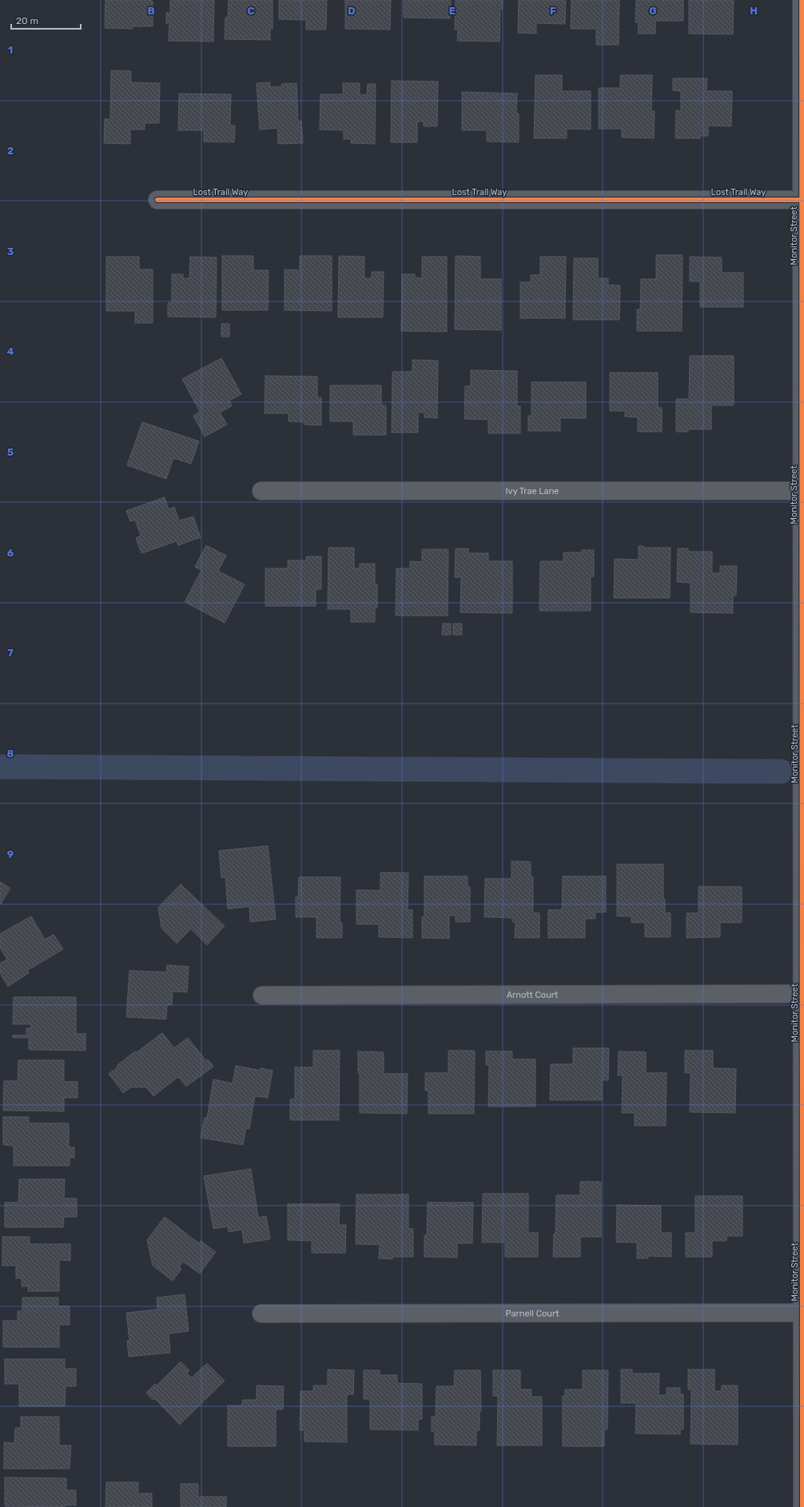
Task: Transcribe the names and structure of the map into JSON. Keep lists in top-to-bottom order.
{
  "streets": {
    "street": [
      "Lost Trail Way",
      "Monitor Street",
      "Ivy Trae Lane",
      "Arnott Court",
      "Parnell Court"
    ]
  },
  "crossings": [
    ["Lost Trail Way", "Monitor Street"],
    ["Monitor Street", "Ivy Trae Lane"],
    ["Monitor Street", "Arnott Court"],
    ["Monitor Street", "Parnell Court"]
  ],
  "scale_bar": "20 m",
  "grid": {
    "columns": [
      "B",
      "C",
      "D",
      "E",
      "F",
      "G",
      "H"
    ],
    "rows": [
      "1",
      "2",
      "3",
      "4",
      "5",
      "6",
      "7",
      "8",
      "9"
    ]
  }
}
